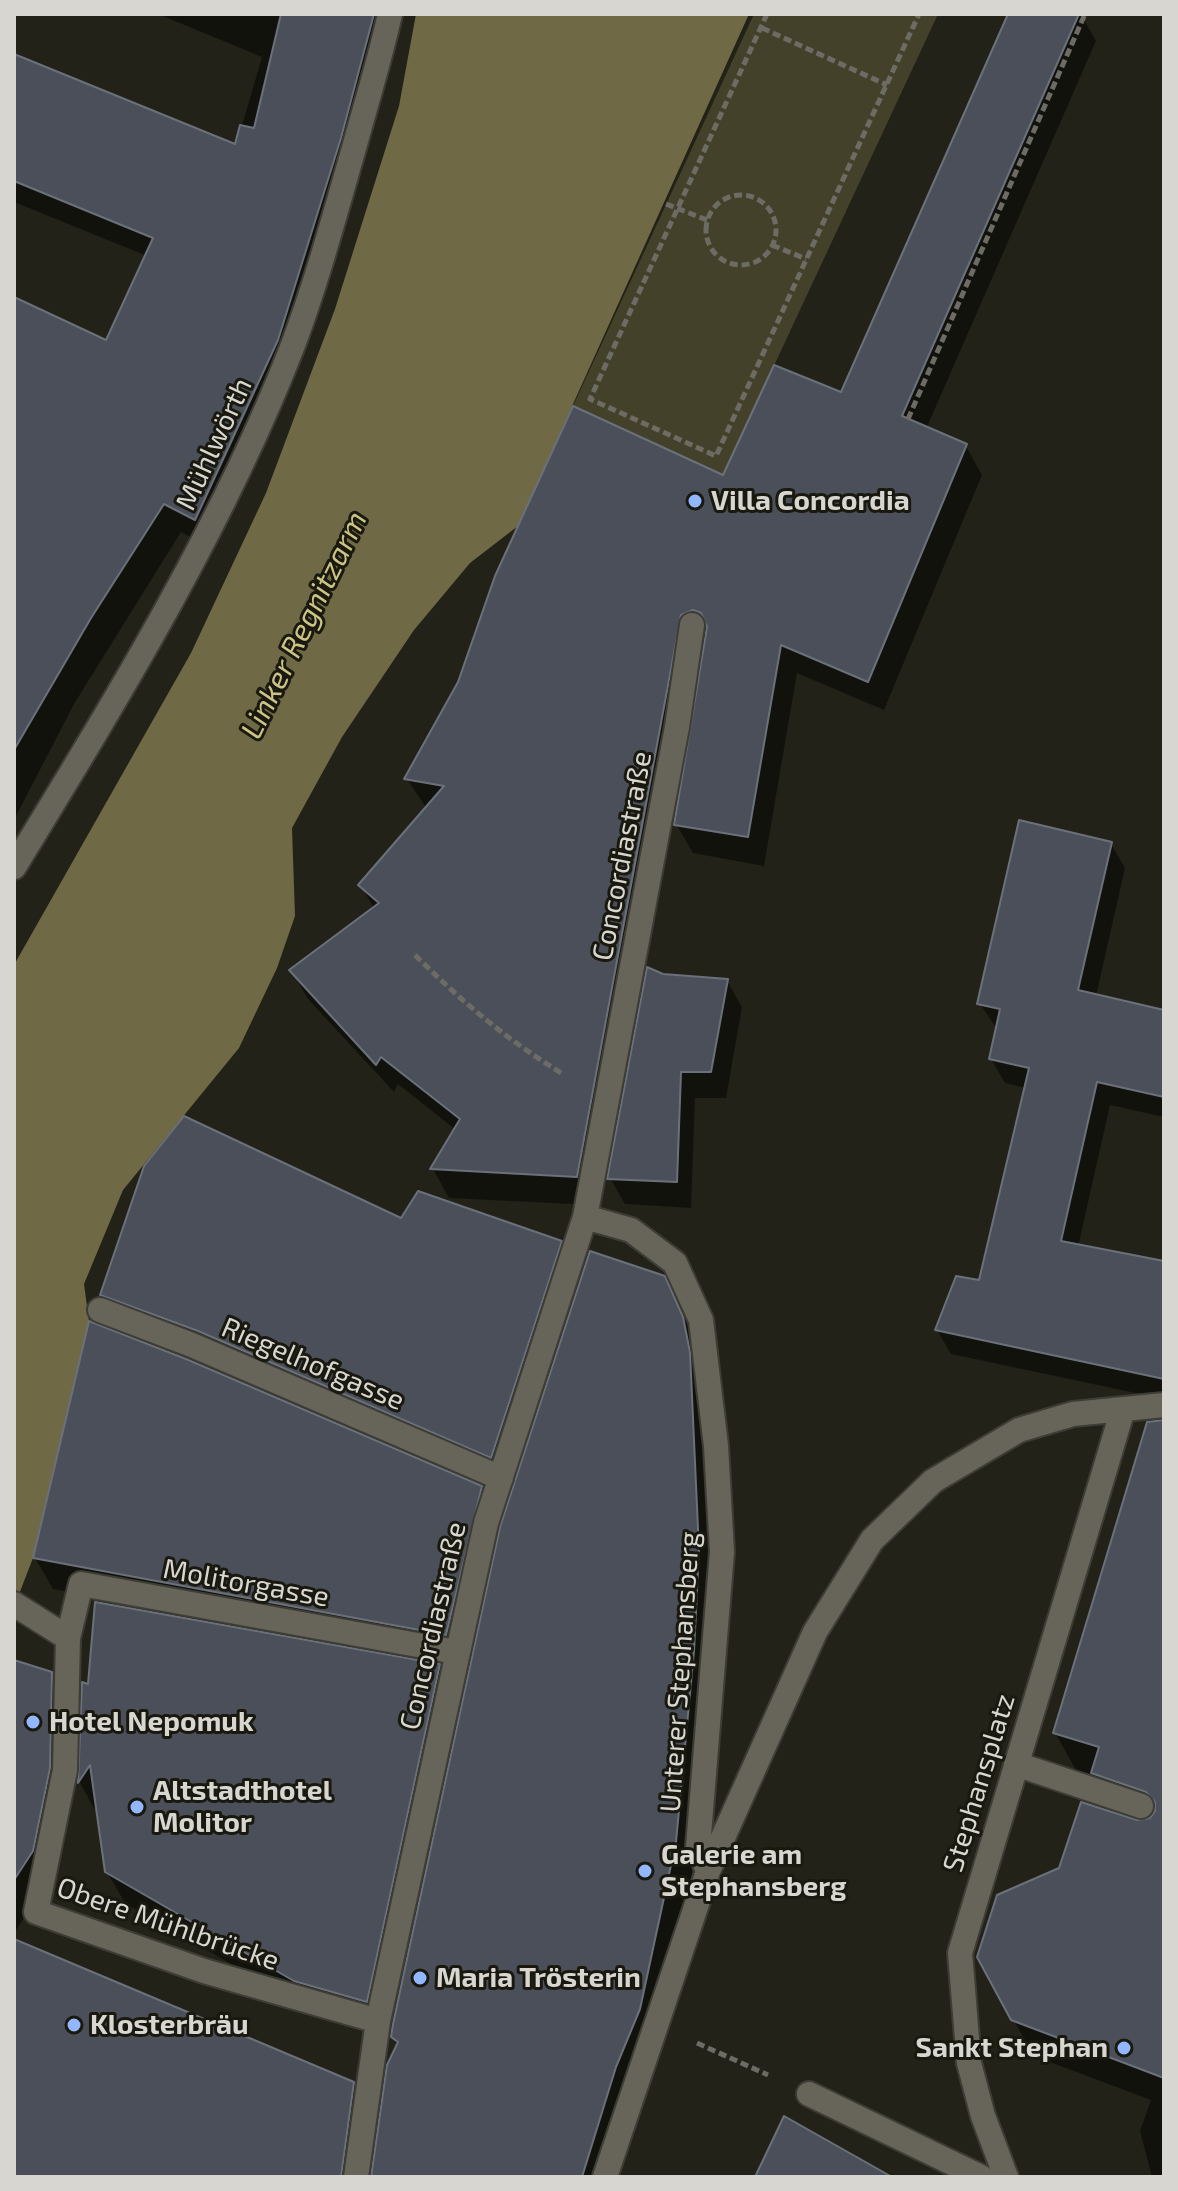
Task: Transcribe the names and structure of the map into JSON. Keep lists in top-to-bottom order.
{
  "streets": {
    "street": [
      "Mühlwörth",
      "Concordiastraße",
      "Riegelhofgasse",
      "Molitorgasse",
      "Unterer Stephansberg",
      "Stephansplatz",
      "Obere Mühlbrücke"
    ]
  },
  "crossings": [
    ["Concordiastraße", "Riegelhofgasse"],
    ["Concordiastraße", "Molitorgasse"],
    ["Concordiastraße", "Unterer Stephansberg"],
    ["Concordiastraße", "Obere Mühlbrücke"],
    ["Molitorgasse", "Obere Mühlbrücke"]
  ],
  "water": ["Linker Regnitzarm"],
  "places": [
    "Villa Concordia",
    "Hotel Nepomuk",
    "Altstadthotel Molitor",
    "Galerie am Stephansberg",
    "Maria Trösterin",
    "Klosterbräu",
    "Sankt Stephan"
  ]
}
